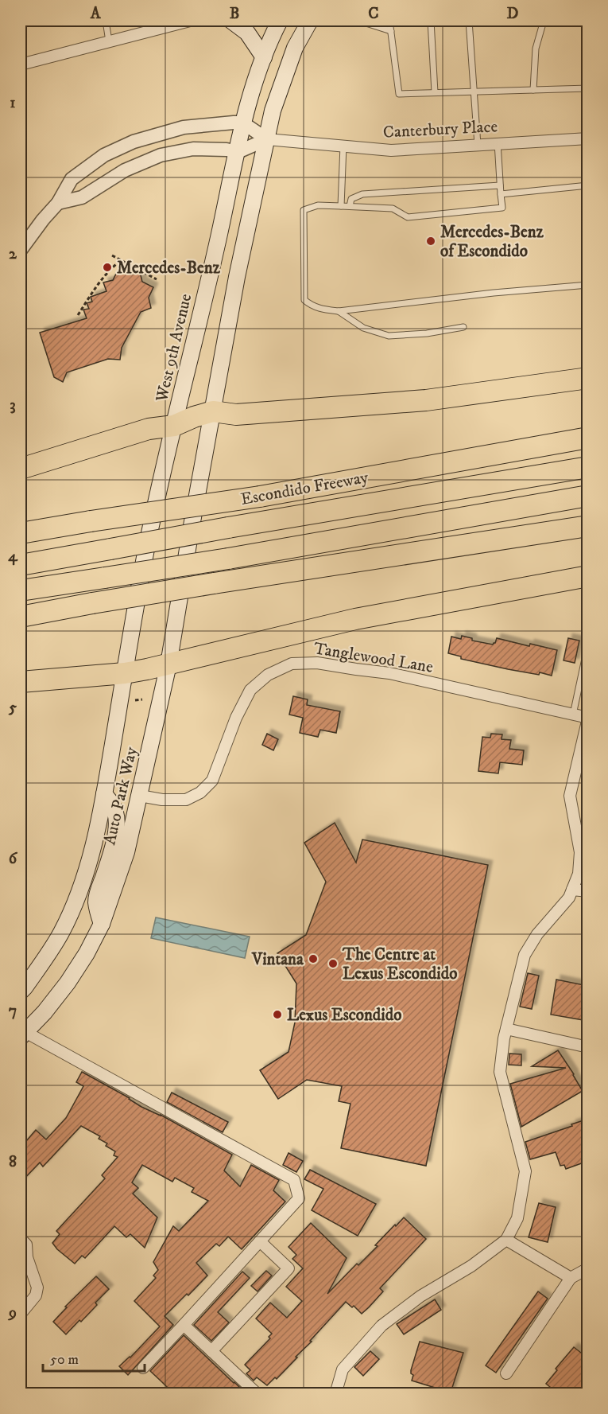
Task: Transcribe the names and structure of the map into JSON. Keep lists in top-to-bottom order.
{
  "streets": {
    "highway": ["Escondido Freeway"],
    "main road": ["West 9th Avenue", "Auto Park Way"],
    "street": ["Canterbury Place", "Tanglewood Lane"]
  },
  "crossings": [
    ["West 9th Avenue", "Auto Park Way"],
    ["Tanglewood Lane", "Auto Park Way"]
  ],
  "places": [
    "Mercedes-Benz of Escondido",
    "Mercedes-Benz",
    "Vintana",
    "The Centre at Lexus Escondido",
    "Lexus Escondido"
  ],
  "scale_bar": "50 m",
  "grid": {
    "columns": [
      "A",
      "B",
      "C",
      "D"
    ],
    "rows": [
      "1",
      "2",
      "3",
      "4",
      "5",
      "6",
      "7",
      "8",
      "9"
    ]
  }
}
